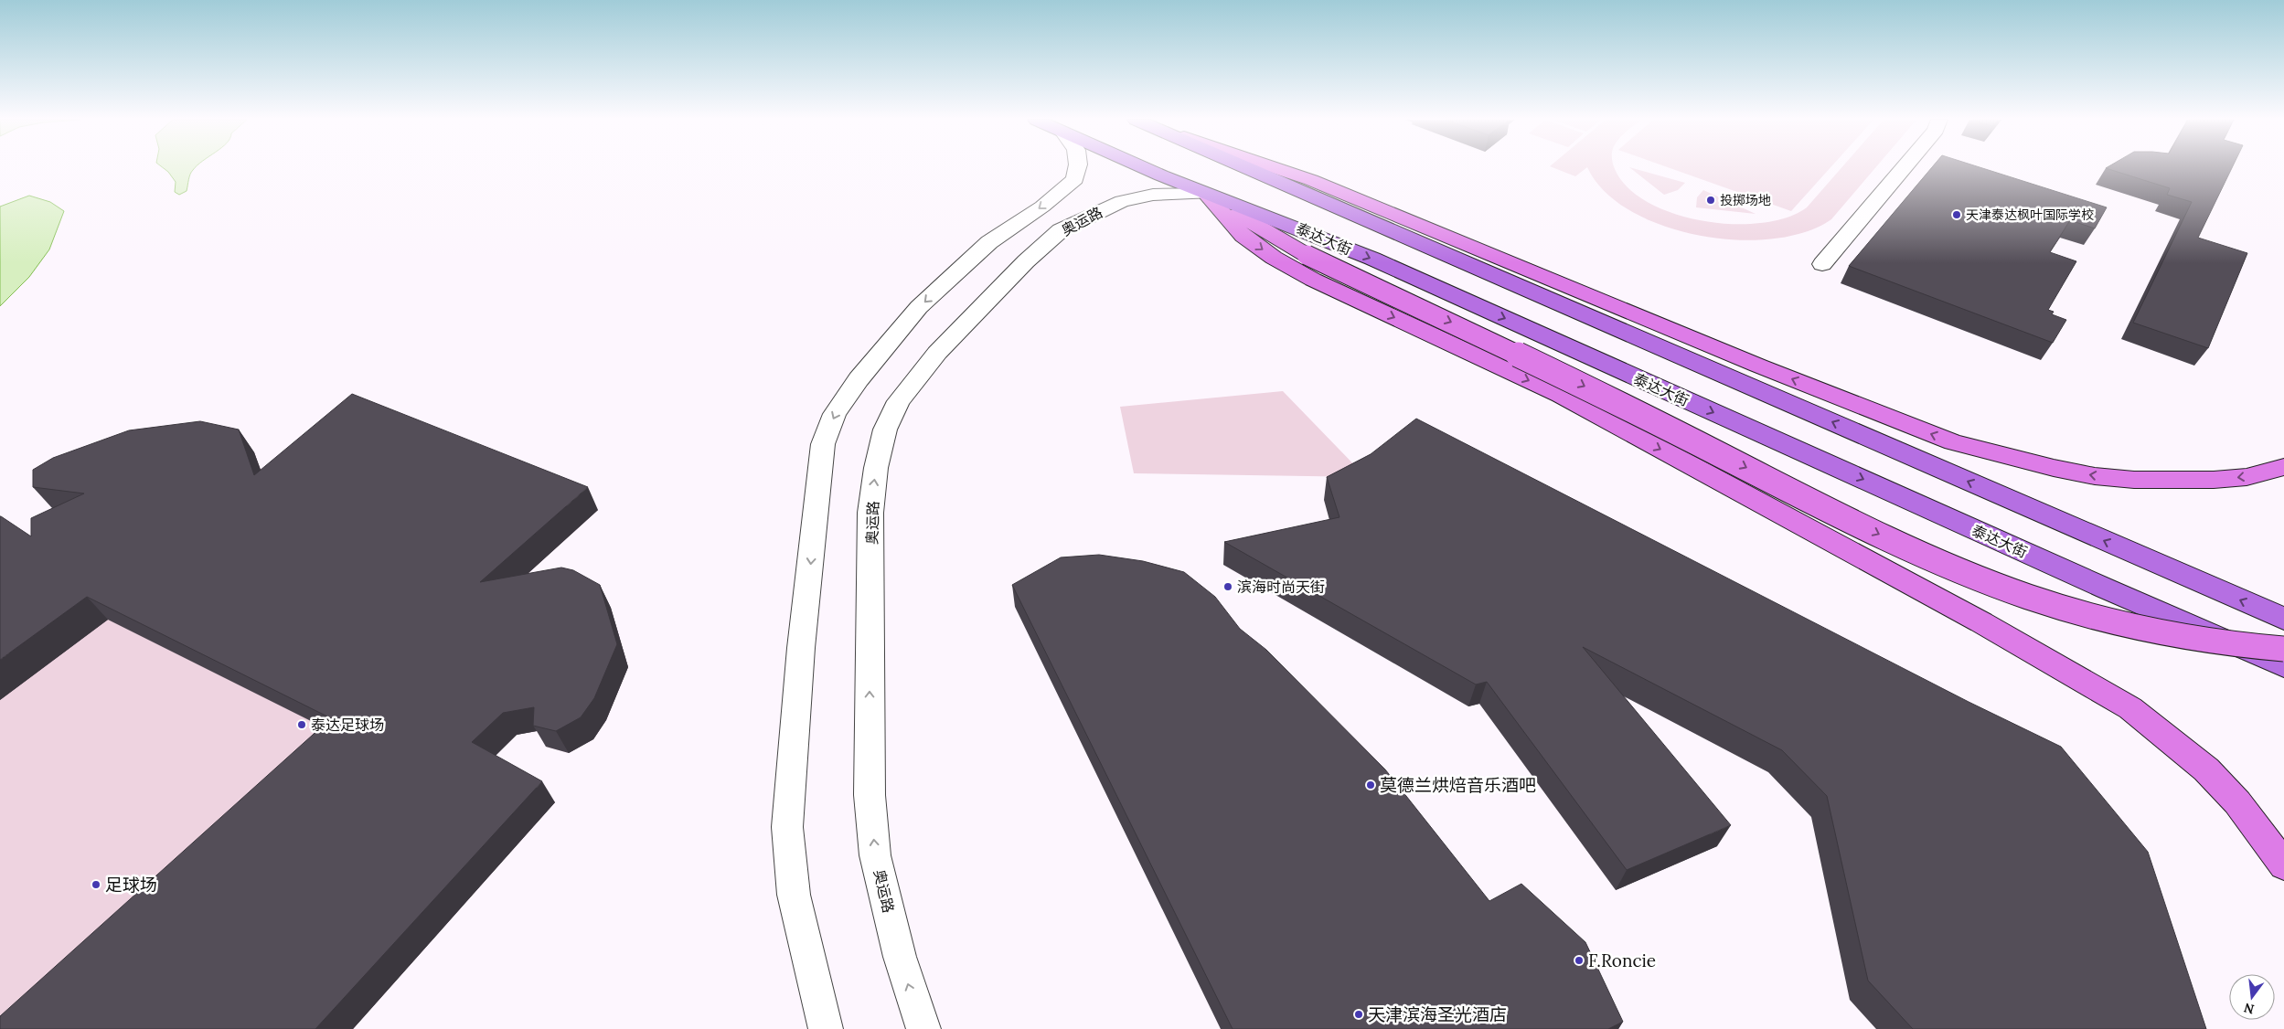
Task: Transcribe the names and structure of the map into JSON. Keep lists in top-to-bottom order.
{
  "streets": {
    "highway": ["泰达大街"],
    "street": ["奥运路"]
  },
  "crossings": [
    ["奥运路", "泰达大街"]
  ],
  "places": [
    "投掷场地",
    "天津泰达枫叶国际学校",
    "滨海时尚天街",
    "泰达足球场",
    "莫德兰烘焙音乐酒吧",
    "足球场",
    "F.Roncie",
    "天津滨海圣光酒店"
  ],
  "north": "bottom"
}
